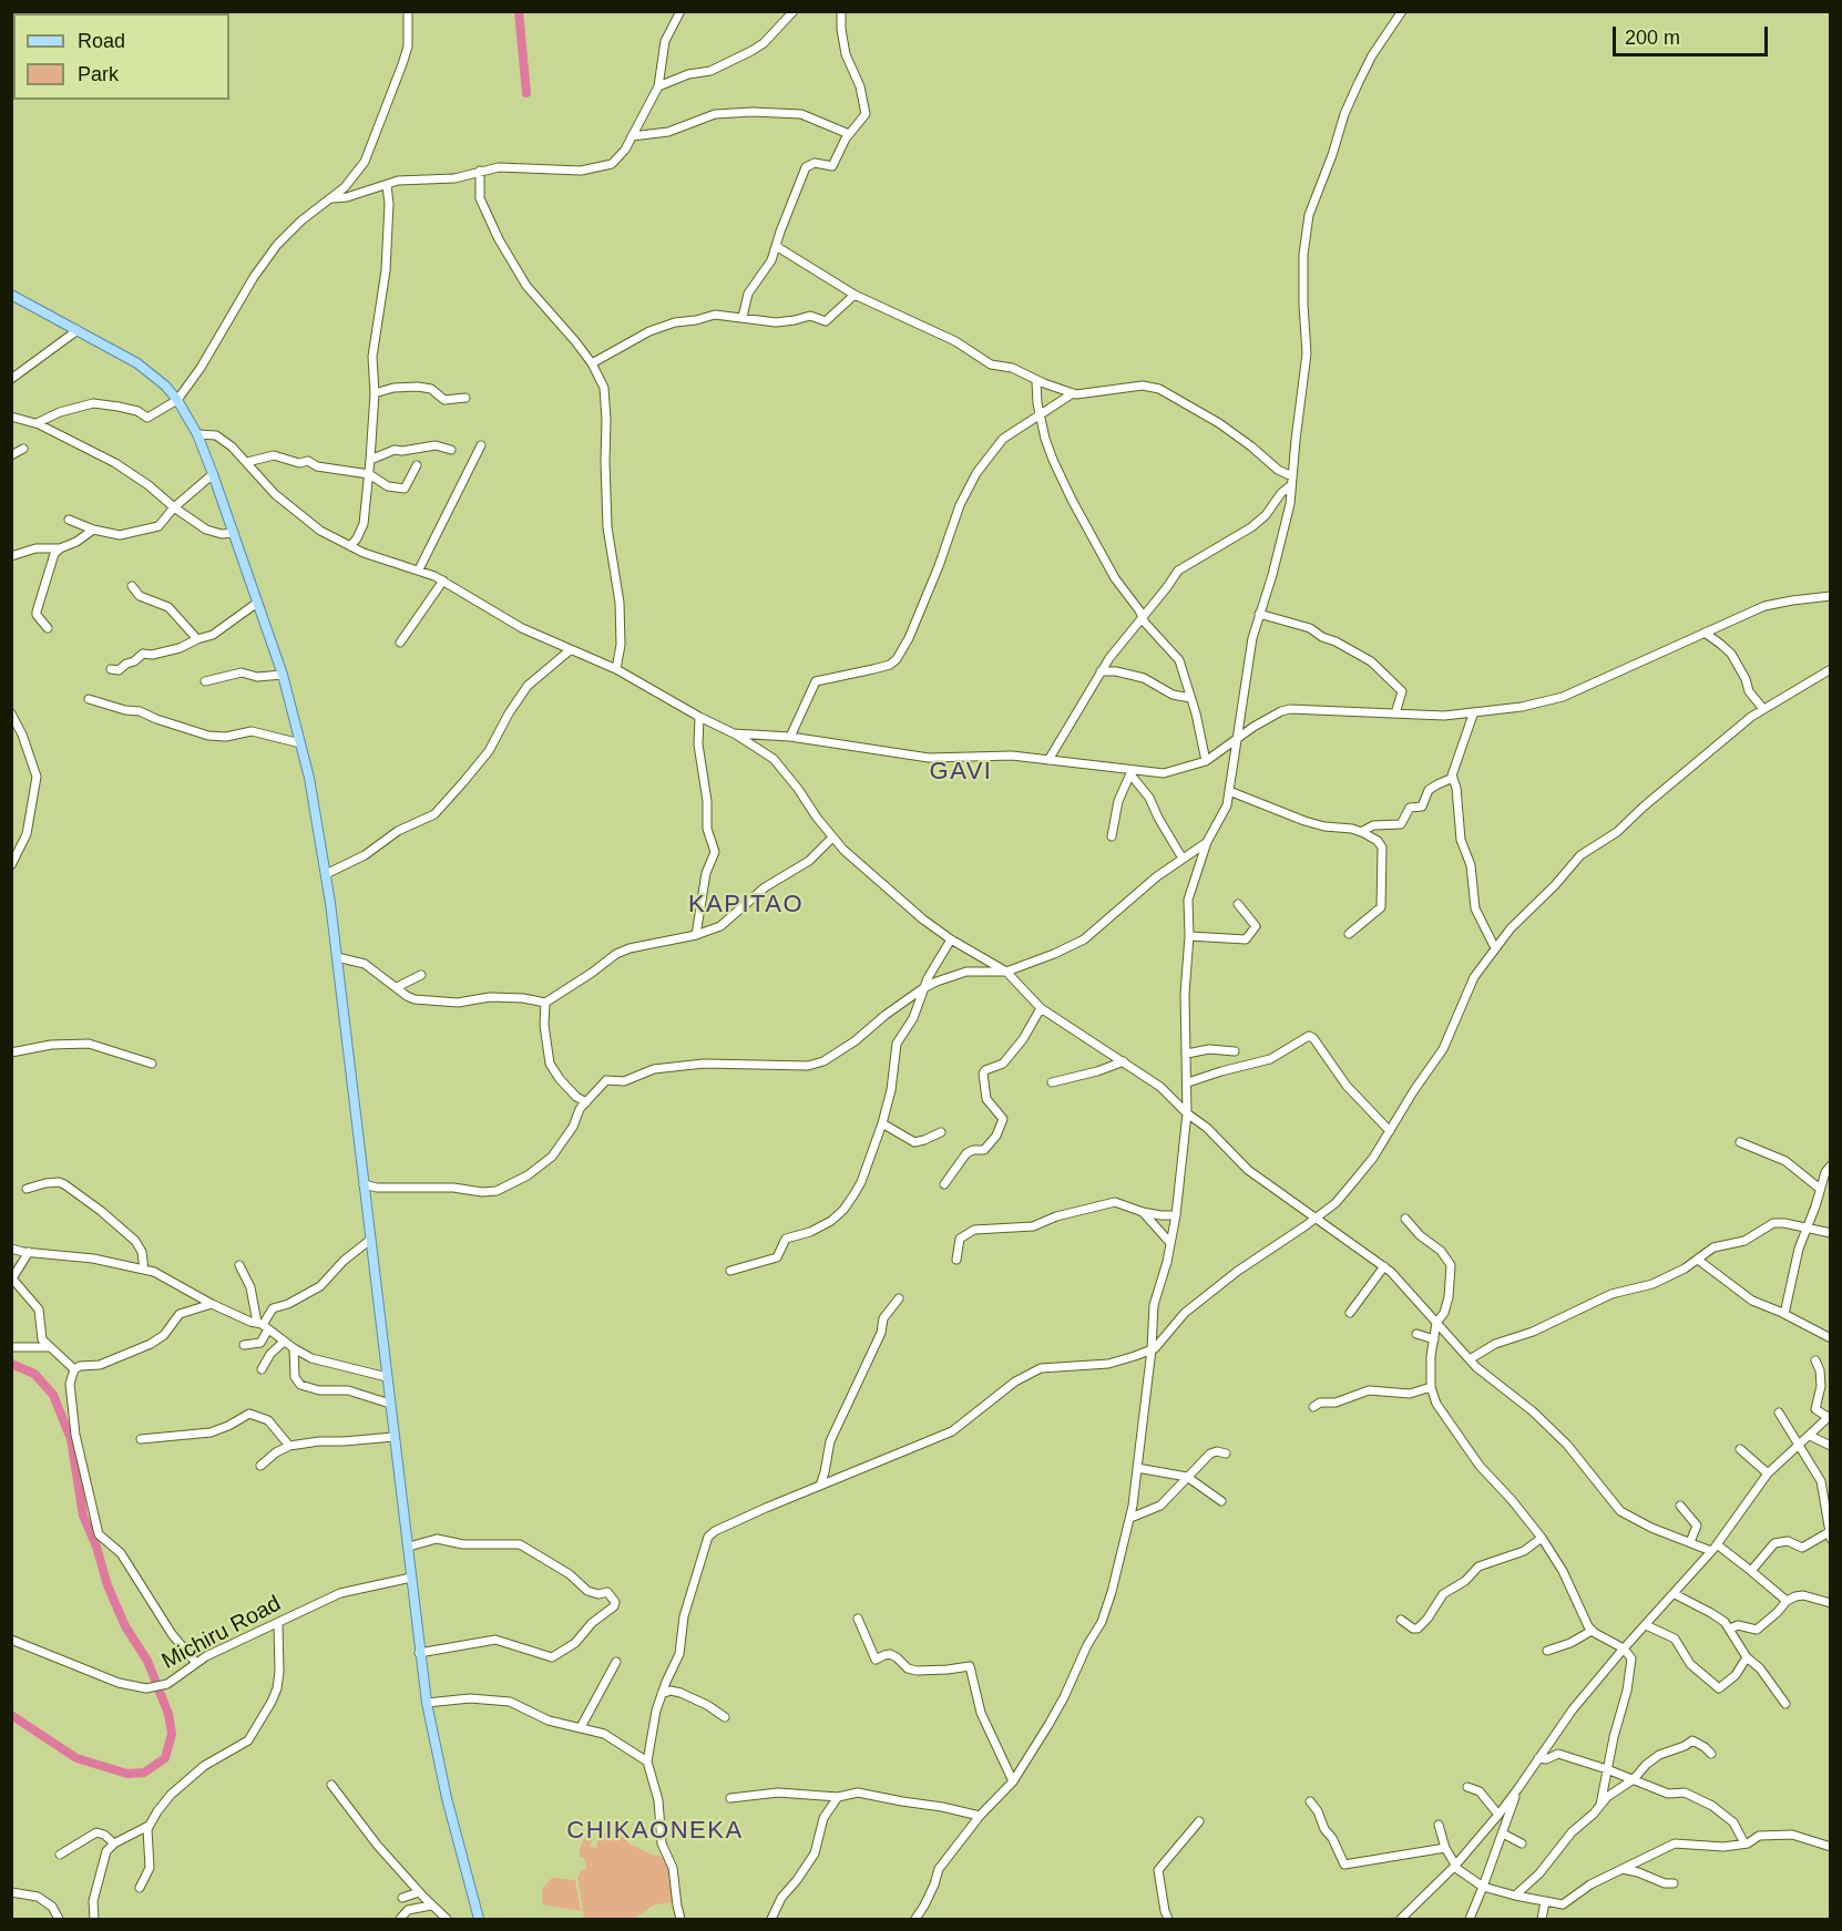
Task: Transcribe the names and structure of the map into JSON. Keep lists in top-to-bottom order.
{
  "streets": {
    "street": ["Michiru Road"]
  },
  "districts": ["GAVI", "KAPITAO", "CHIKAONEKA"],
  "legend": ["Road", "Park"],
  "scale_bar": "200 m"
}
